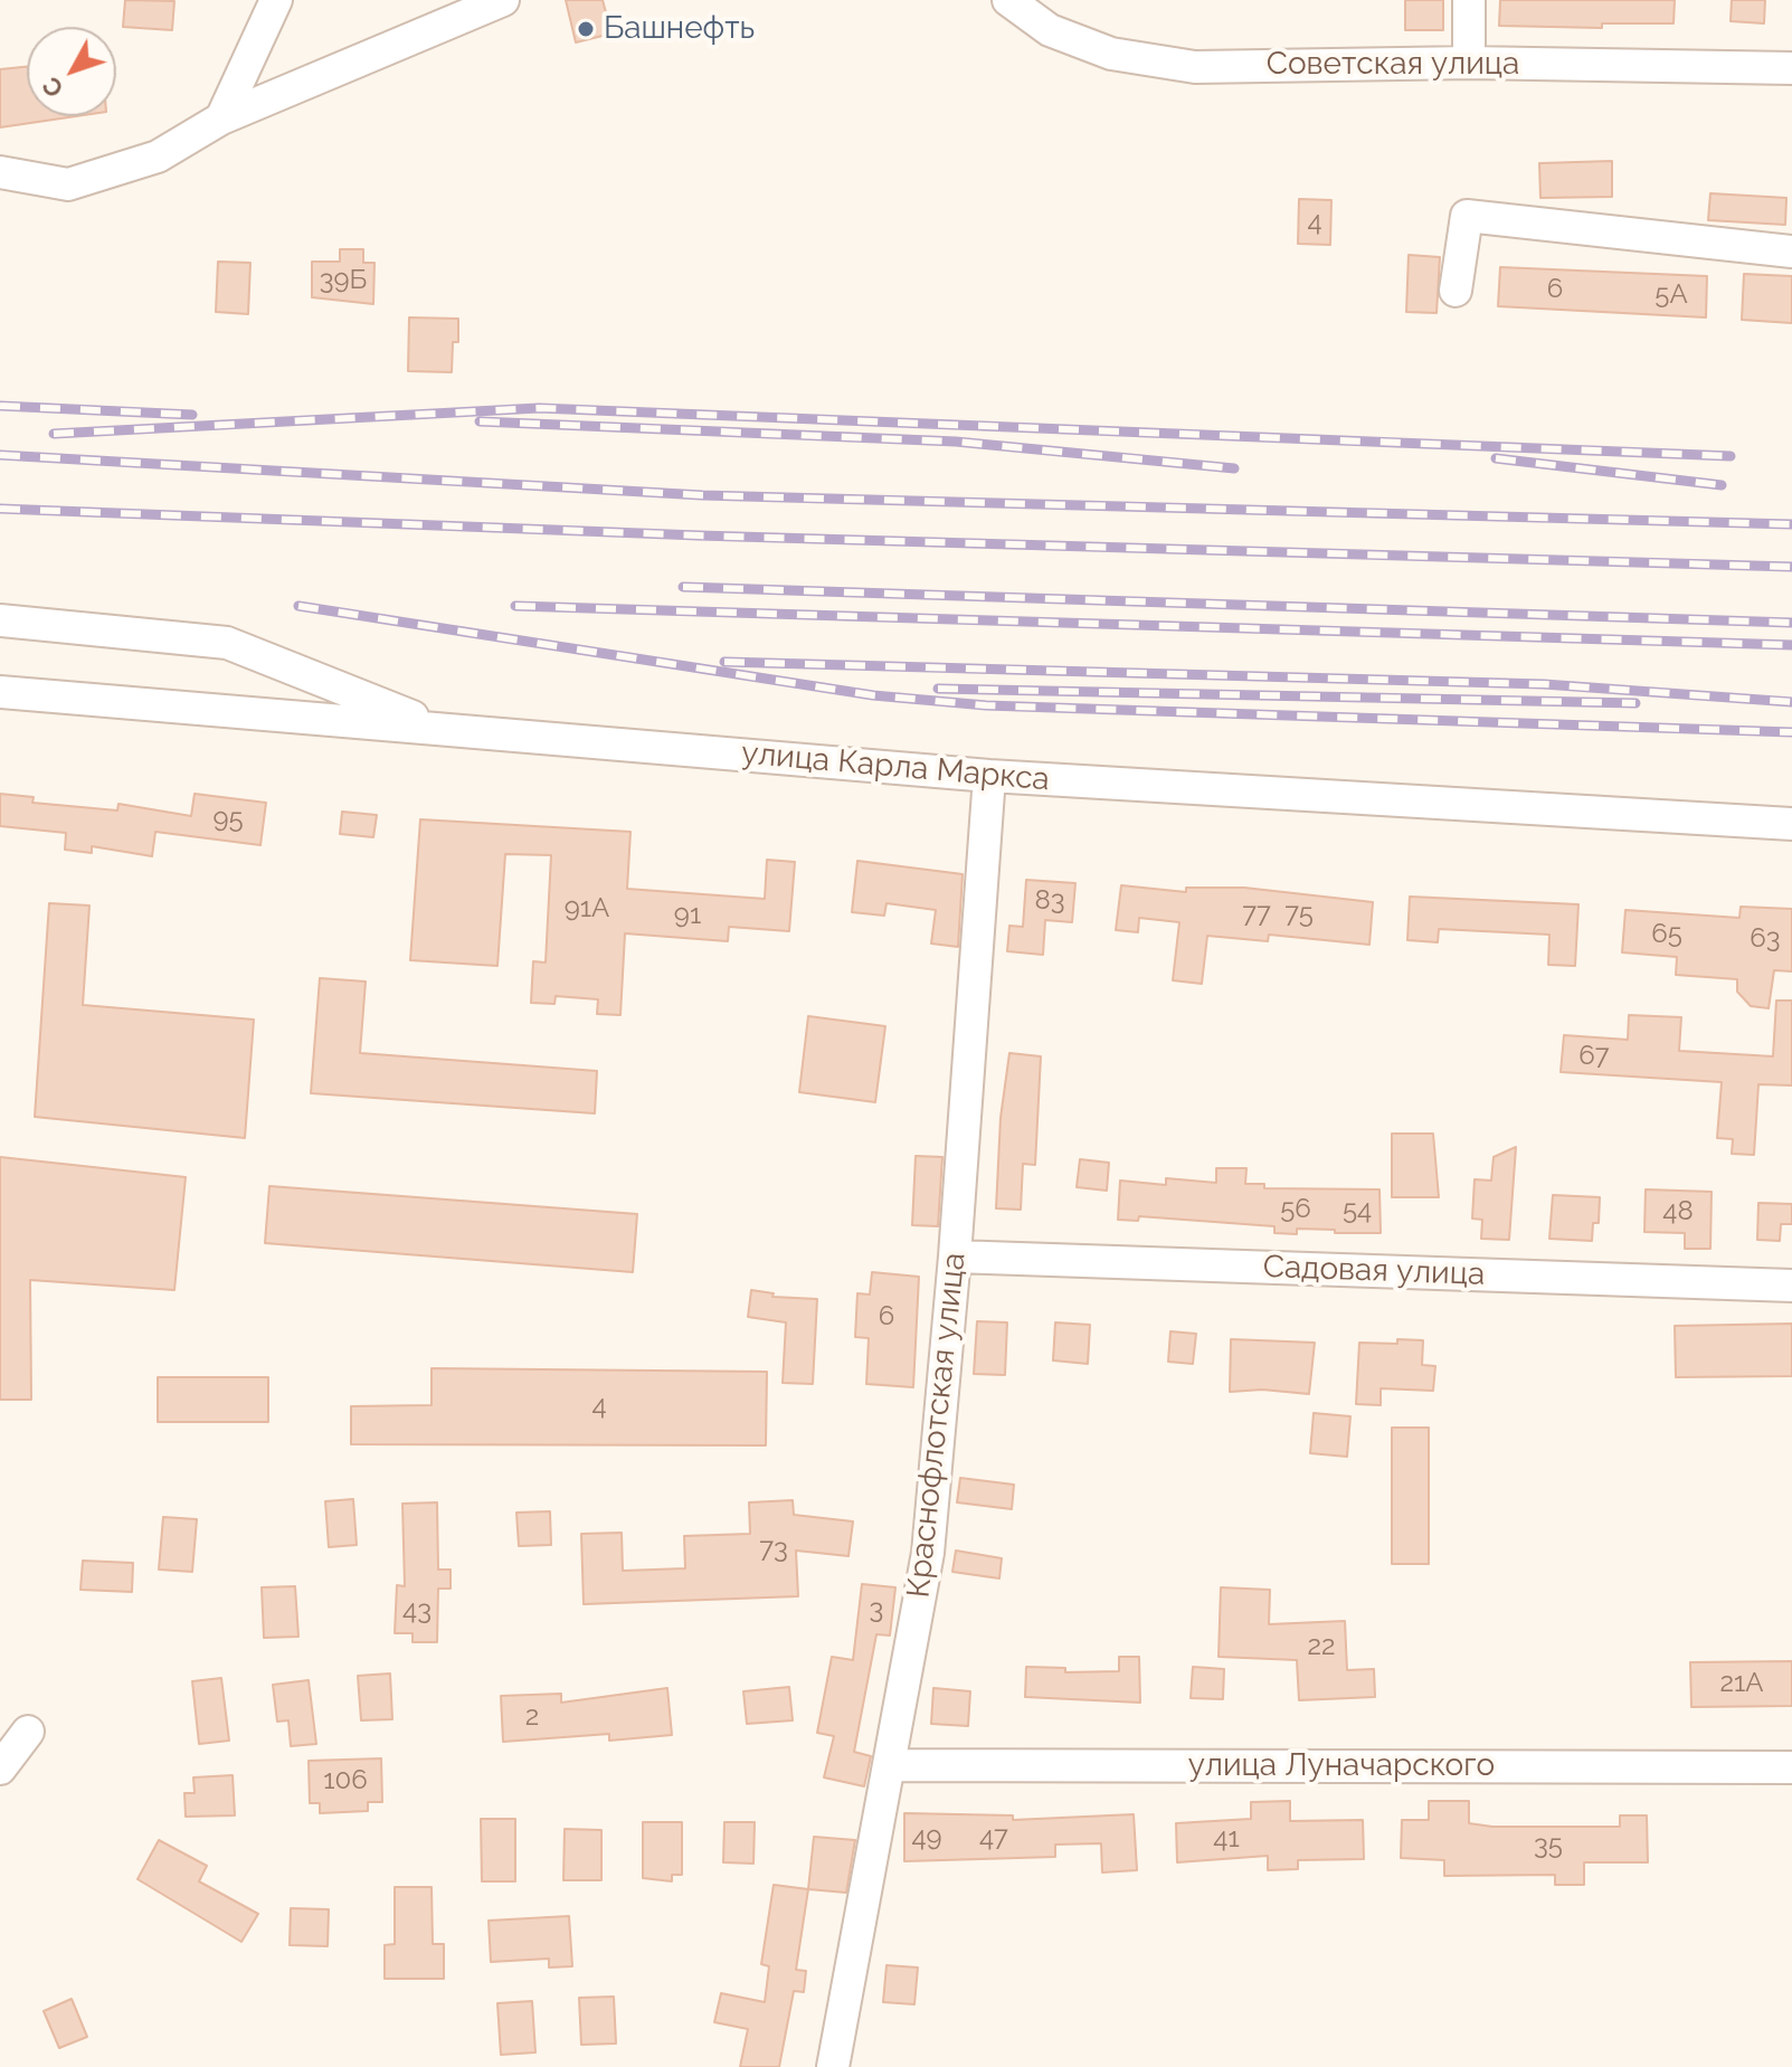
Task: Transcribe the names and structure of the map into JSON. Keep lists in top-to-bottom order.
{
  "streets": {
    "street": [
      "Советская улица",
      "улица Карла Маркса",
      "Садовая улица",
      "Краснофлотская улица",
      "улица Луначарского"
    ]
  },
  "crossings": [
    ["улица Карла Маркса", "Краснофлотская улица"],
    ["Садовая улица", "Краснофлотская улица"],
    ["Краснофлотская улица", "улица Луначарского"]
  ],
  "places": ["Башнефть"],
  "house_numbers": [
    "4",
    "39Б",
    "6",
    "5А",
    "95",
    "83",
    "91А",
    "77",
    "75",
    "91",
    "65",
    "63",
    "67",
    "56",
    "54",
    "48",
    "6",
    "4",
    "73",
    "3",
    "43",
    "22",
    "21А",
    "2",
    "106",
    "49",
    "47",
    "41",
    "35"
  ],
  "north": "bottom left"
}
